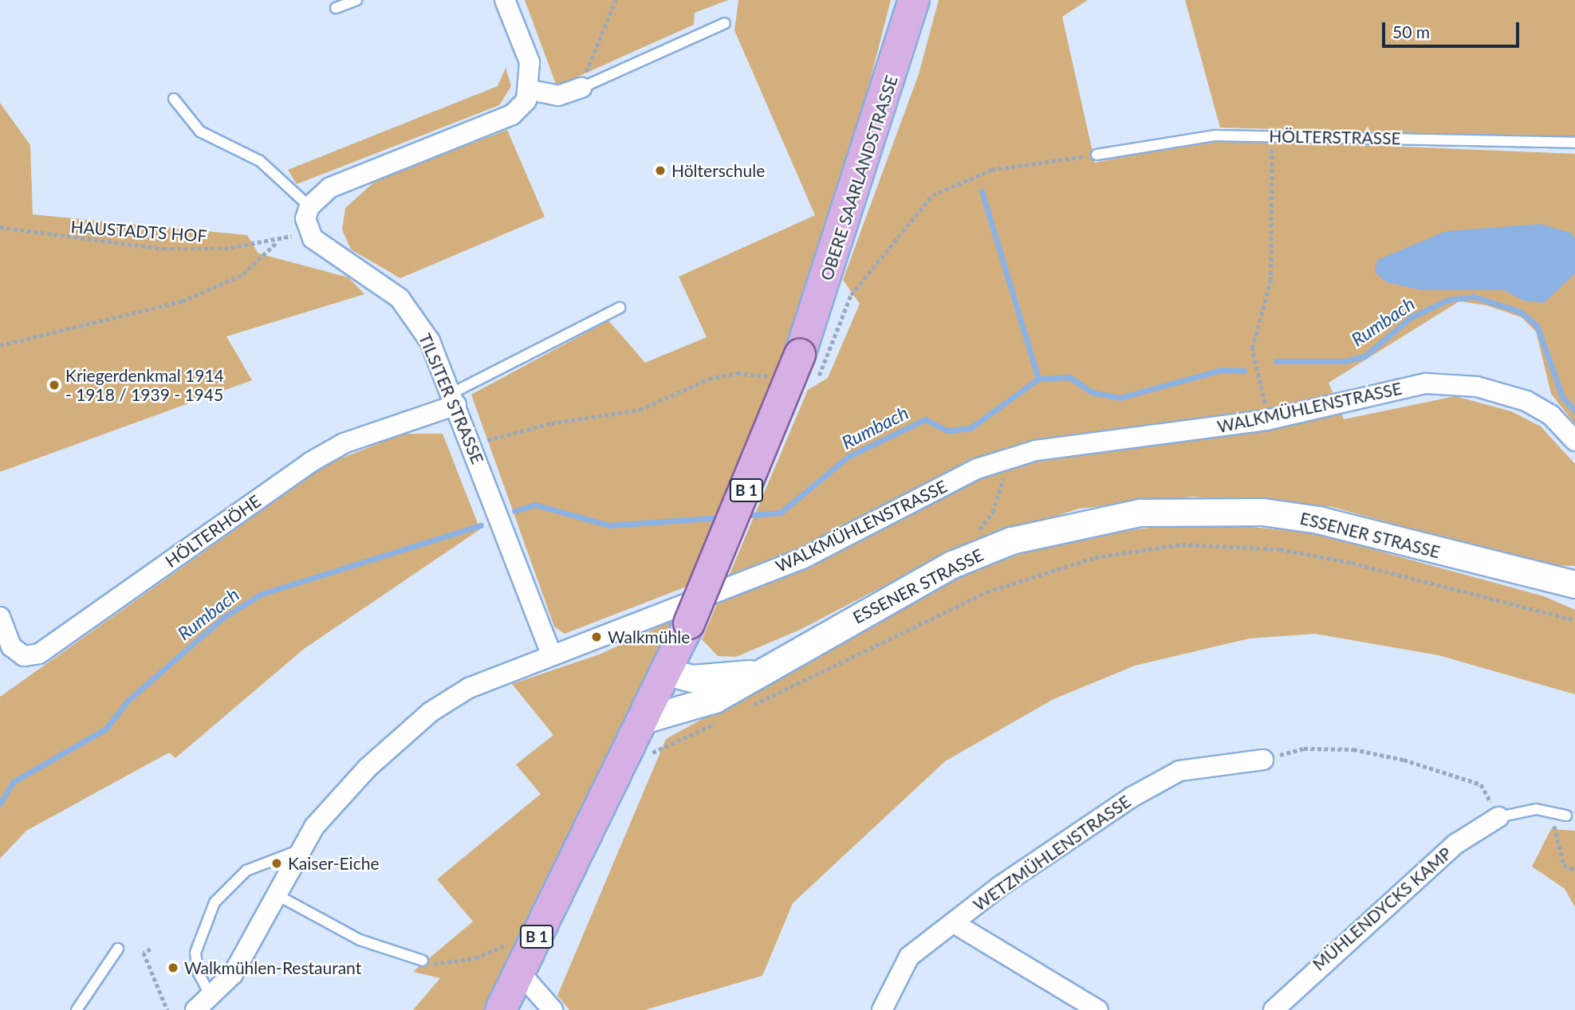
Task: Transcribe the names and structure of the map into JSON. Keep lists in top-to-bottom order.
{
  "streets": {
    "main road": ["OBERE SAARLANDSTRASSE", "B 1", "ESSENER STRASSE"],
    "street": [
      "TILSITER STRASSE",
      "WALKMÜHLENSTRASSE",
      "HÖLTERHÖHE",
      "WETZMÜHLENSTRASSE",
      "MÜHLENDYCKS KAMP"
    ],
    "lane": ["HÖLTERSTRASSE"],
    "path": ["HAUSTADTS HOF"]
  },
  "crossings": [
    ["OBERE SAARLANDSTRASSE", "B 1"],
    ["OBERE SAARLANDSTRASSE", "ESSENER STRASSE"],
    ["TILSITER STRASSE", "WALKMÜHLENSTRASSE"],
    ["TILSITER STRASSE", "HÖLTERHÖHE"],
    ["B 1", "ESSENER STRASSE"]
  ],
  "water": ["Rumbach"],
  "places": [
    "Hölterschule",
    "Kriegerdenkmal 1914 - 1918 / 1939 - 1945",
    "Walkmühle",
    "Kaiser-Eiche",
    "Walkmühlen-Restaurant"
  ],
  "scale_bar": "50 m"
}
